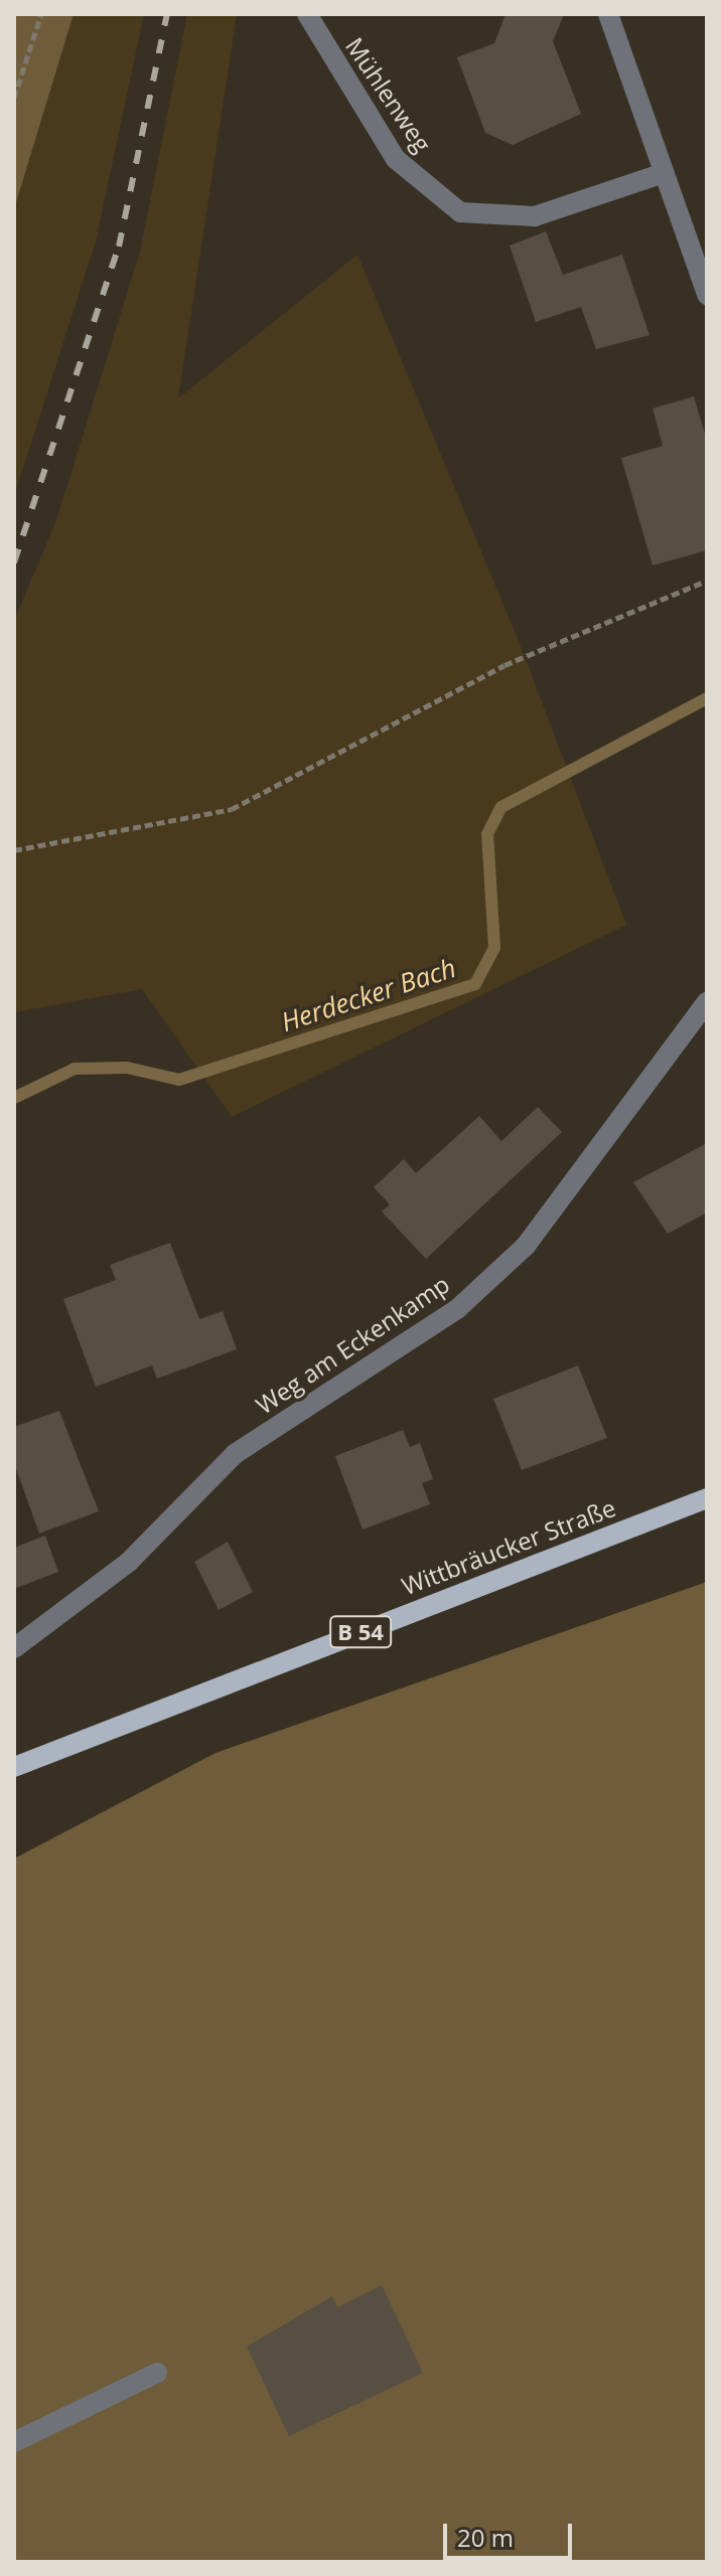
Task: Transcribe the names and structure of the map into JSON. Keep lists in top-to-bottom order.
{
  "streets": {
    "main road": ["Wittbräucker Straße", "B 54"],
    "street": ["Mühlenweg", "Weg am Eckenkamp"]
  },
  "water": ["Herdecker Bach"],
  "scale_bar": "20 m"
}
